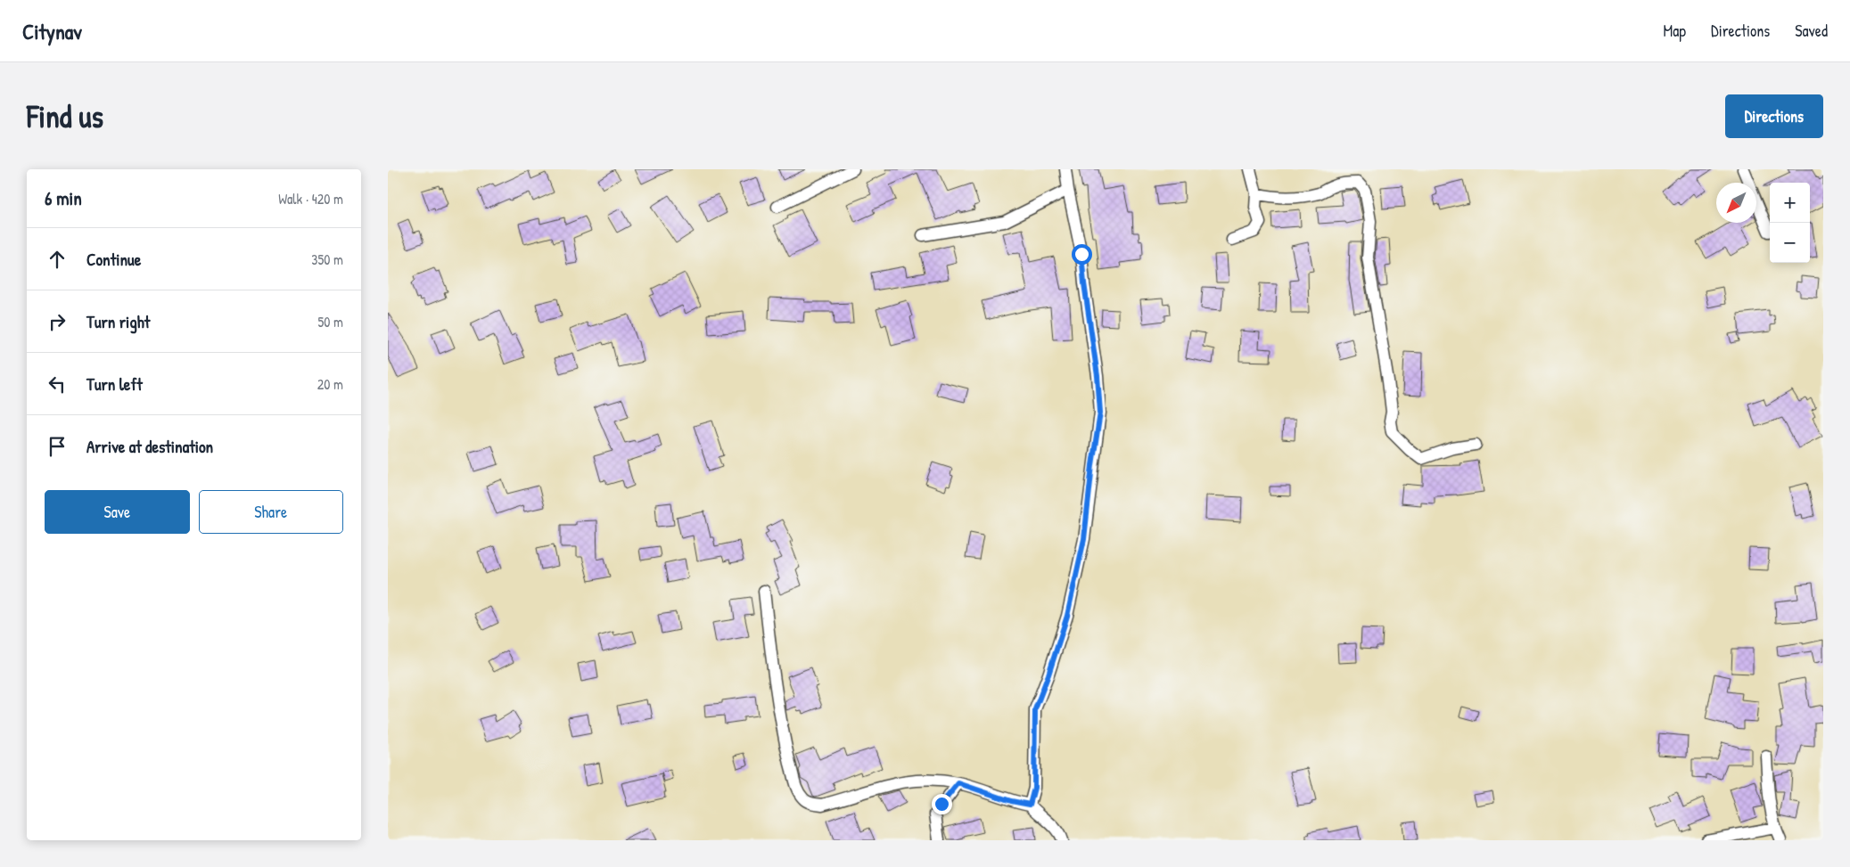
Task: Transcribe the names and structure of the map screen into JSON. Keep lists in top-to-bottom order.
{
  "north": "bottom left",
  "page": {
    "header": "Citynav",
    "nav": ["Map", "Directions", "Saved"],
    "buttons": [
      "Directions",
      ["Save", "Share"]
    ],
    "title": "Find us",
    "heading": ["6 min", "Walk · 420 m"],
    "map_buttons": ["+", "−"],
    "list": [
      ["Continue", "350 m"],
      ["Turn right", "50 m"],
      ["Turn left", "20 m"],
      "Arrive at destination"
    ]
  }
}
